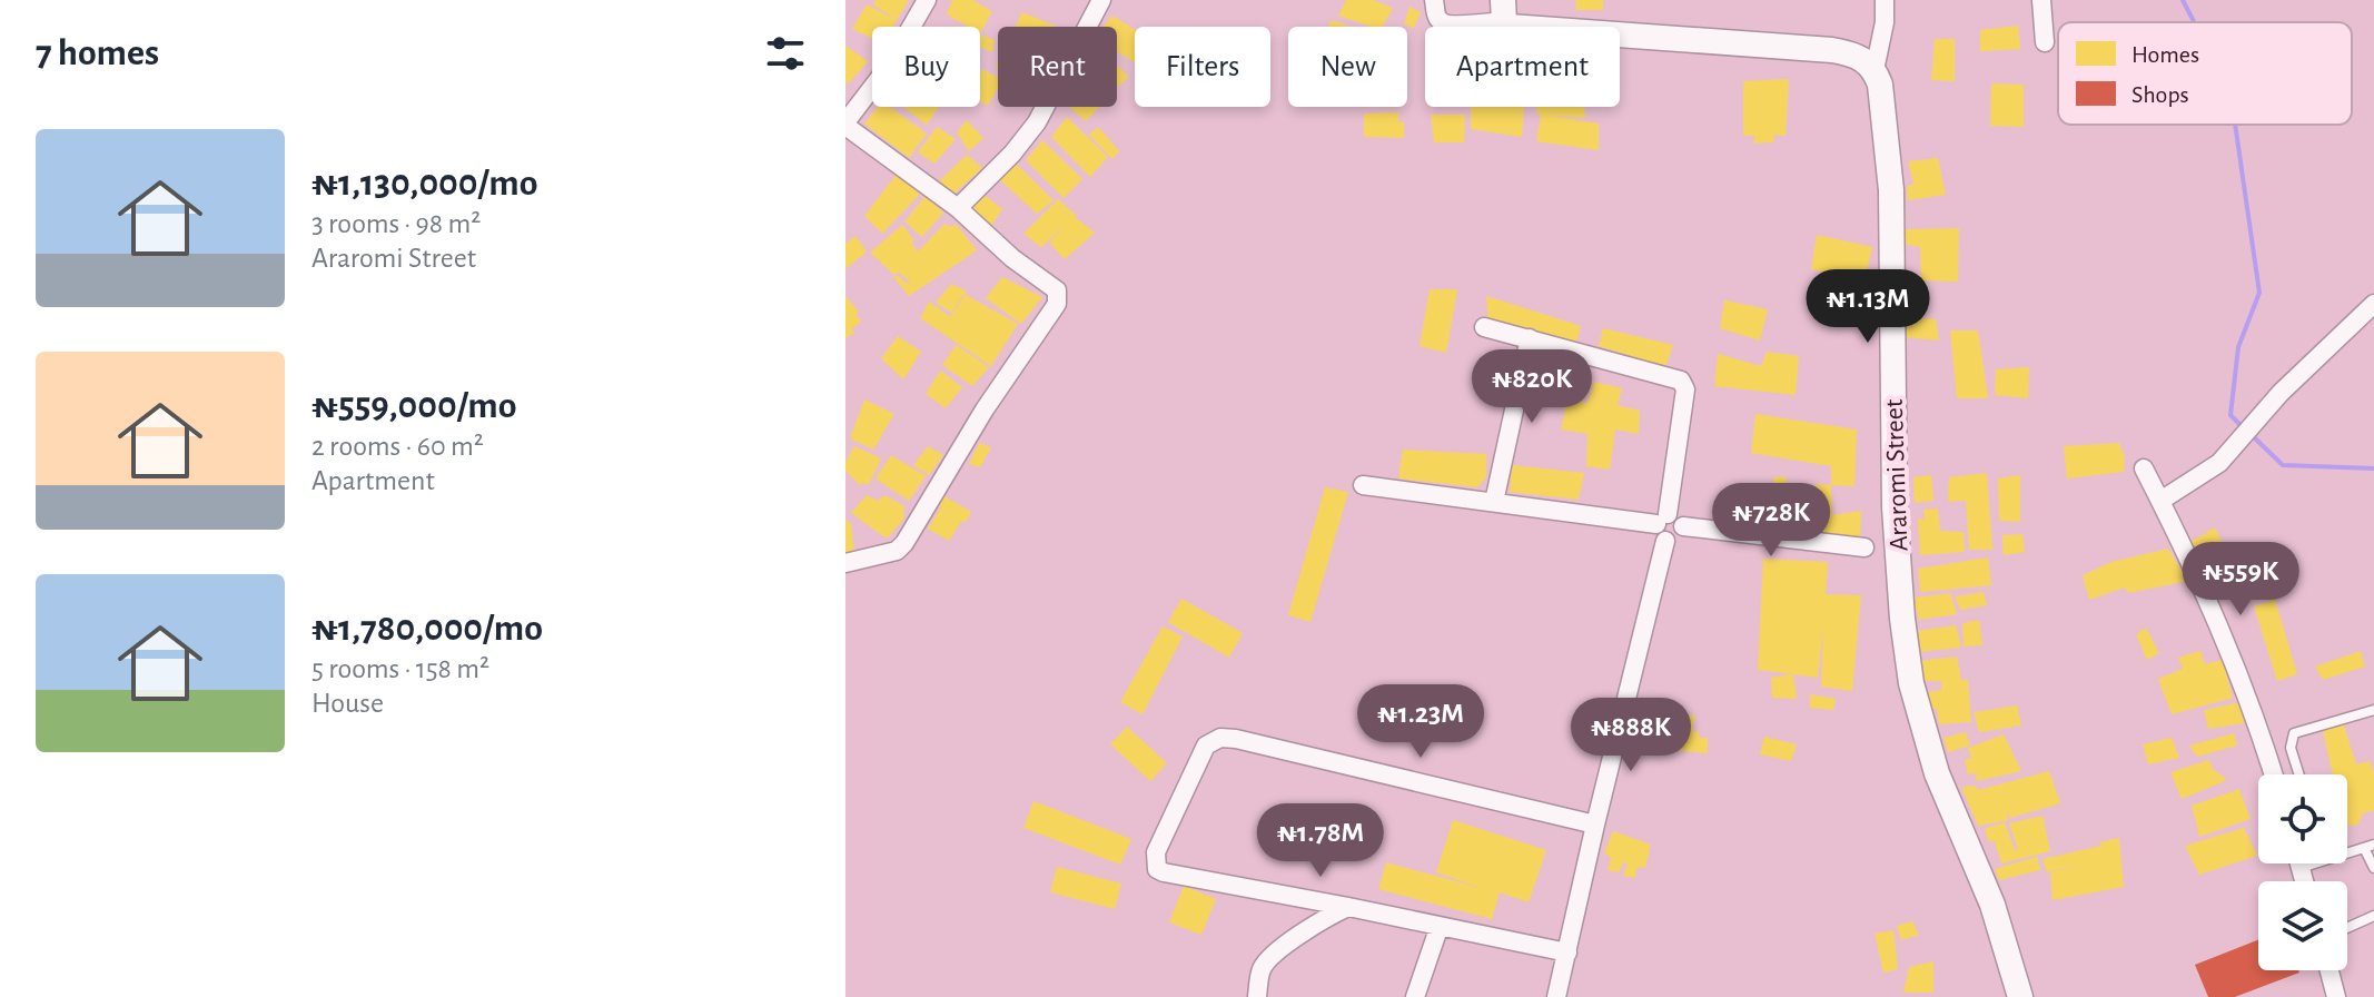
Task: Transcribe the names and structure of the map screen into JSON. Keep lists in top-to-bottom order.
{
  "streets": {
    "street": ["Araromi Street"]
  },
  "legend": ["Homes", "Shops"],
  "page": {
    "heading": "7 homes",
    "chip": [
      "Buy",
      "Rent",
      "Filters",
      "New",
      "Apartment"
    ],
    "list": [
      {
        "name": "₦1,130,000/mo",
        "note": "3 rooms · 98 m² · Araromi Street"
      },
      {
        "name": "₦559,000/mo",
        "note": "2 rooms · 60 m² · Apartment"
      },
      {
        "name": "₦1,780,000/mo",
        "note": "5 rooms · 158 m² · House"
      }
    ],
    "price": [
      "₦1.13M",
      "₦820K",
      "₦728K",
      "₦559K",
      "₦1.23M",
      "₦888K",
      "₦1.78M"
    ]
  }
}
